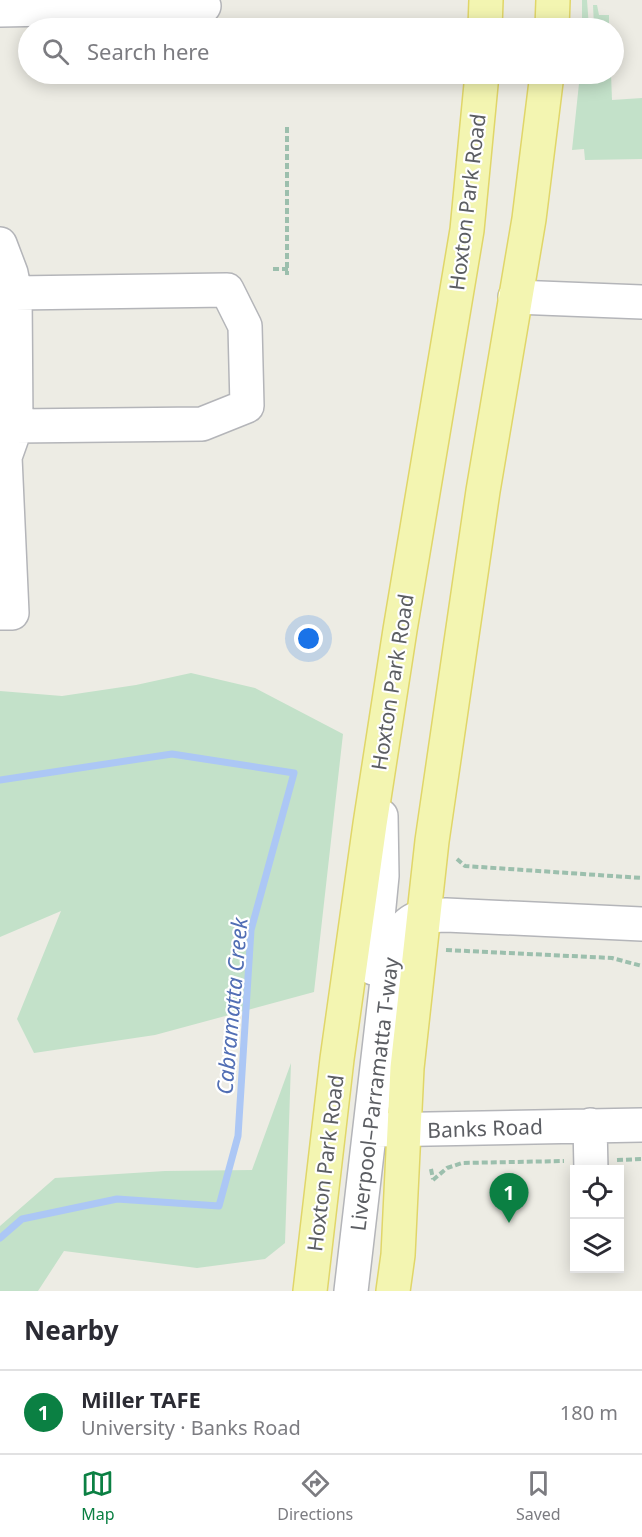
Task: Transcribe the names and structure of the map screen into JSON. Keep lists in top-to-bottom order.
{
  "streets": {
    "main road": ["Hoxton Park Road"],
    "street": ["Liverpool–Parramatta T-way", "Banks Road"]
  },
  "crossings": [
    ["Hoxton Park Road", "Banks Road"],
    ["Liverpool–Parramatta T-way", "Banks Road"]
  ],
  "water": ["Cabramatta Creek"],
  "page": {
    "search": "Search here",
    "pins": "1",
    "heading": "Nearby",
    "list": [
      {
        "mark": "1",
        "name": "Miller TAFE",
        "note": "University · Banks Road",
        "value": "180 m"
      }
    ],
    "nav": ["Map", "Directions", "Saved"]
  }
}
